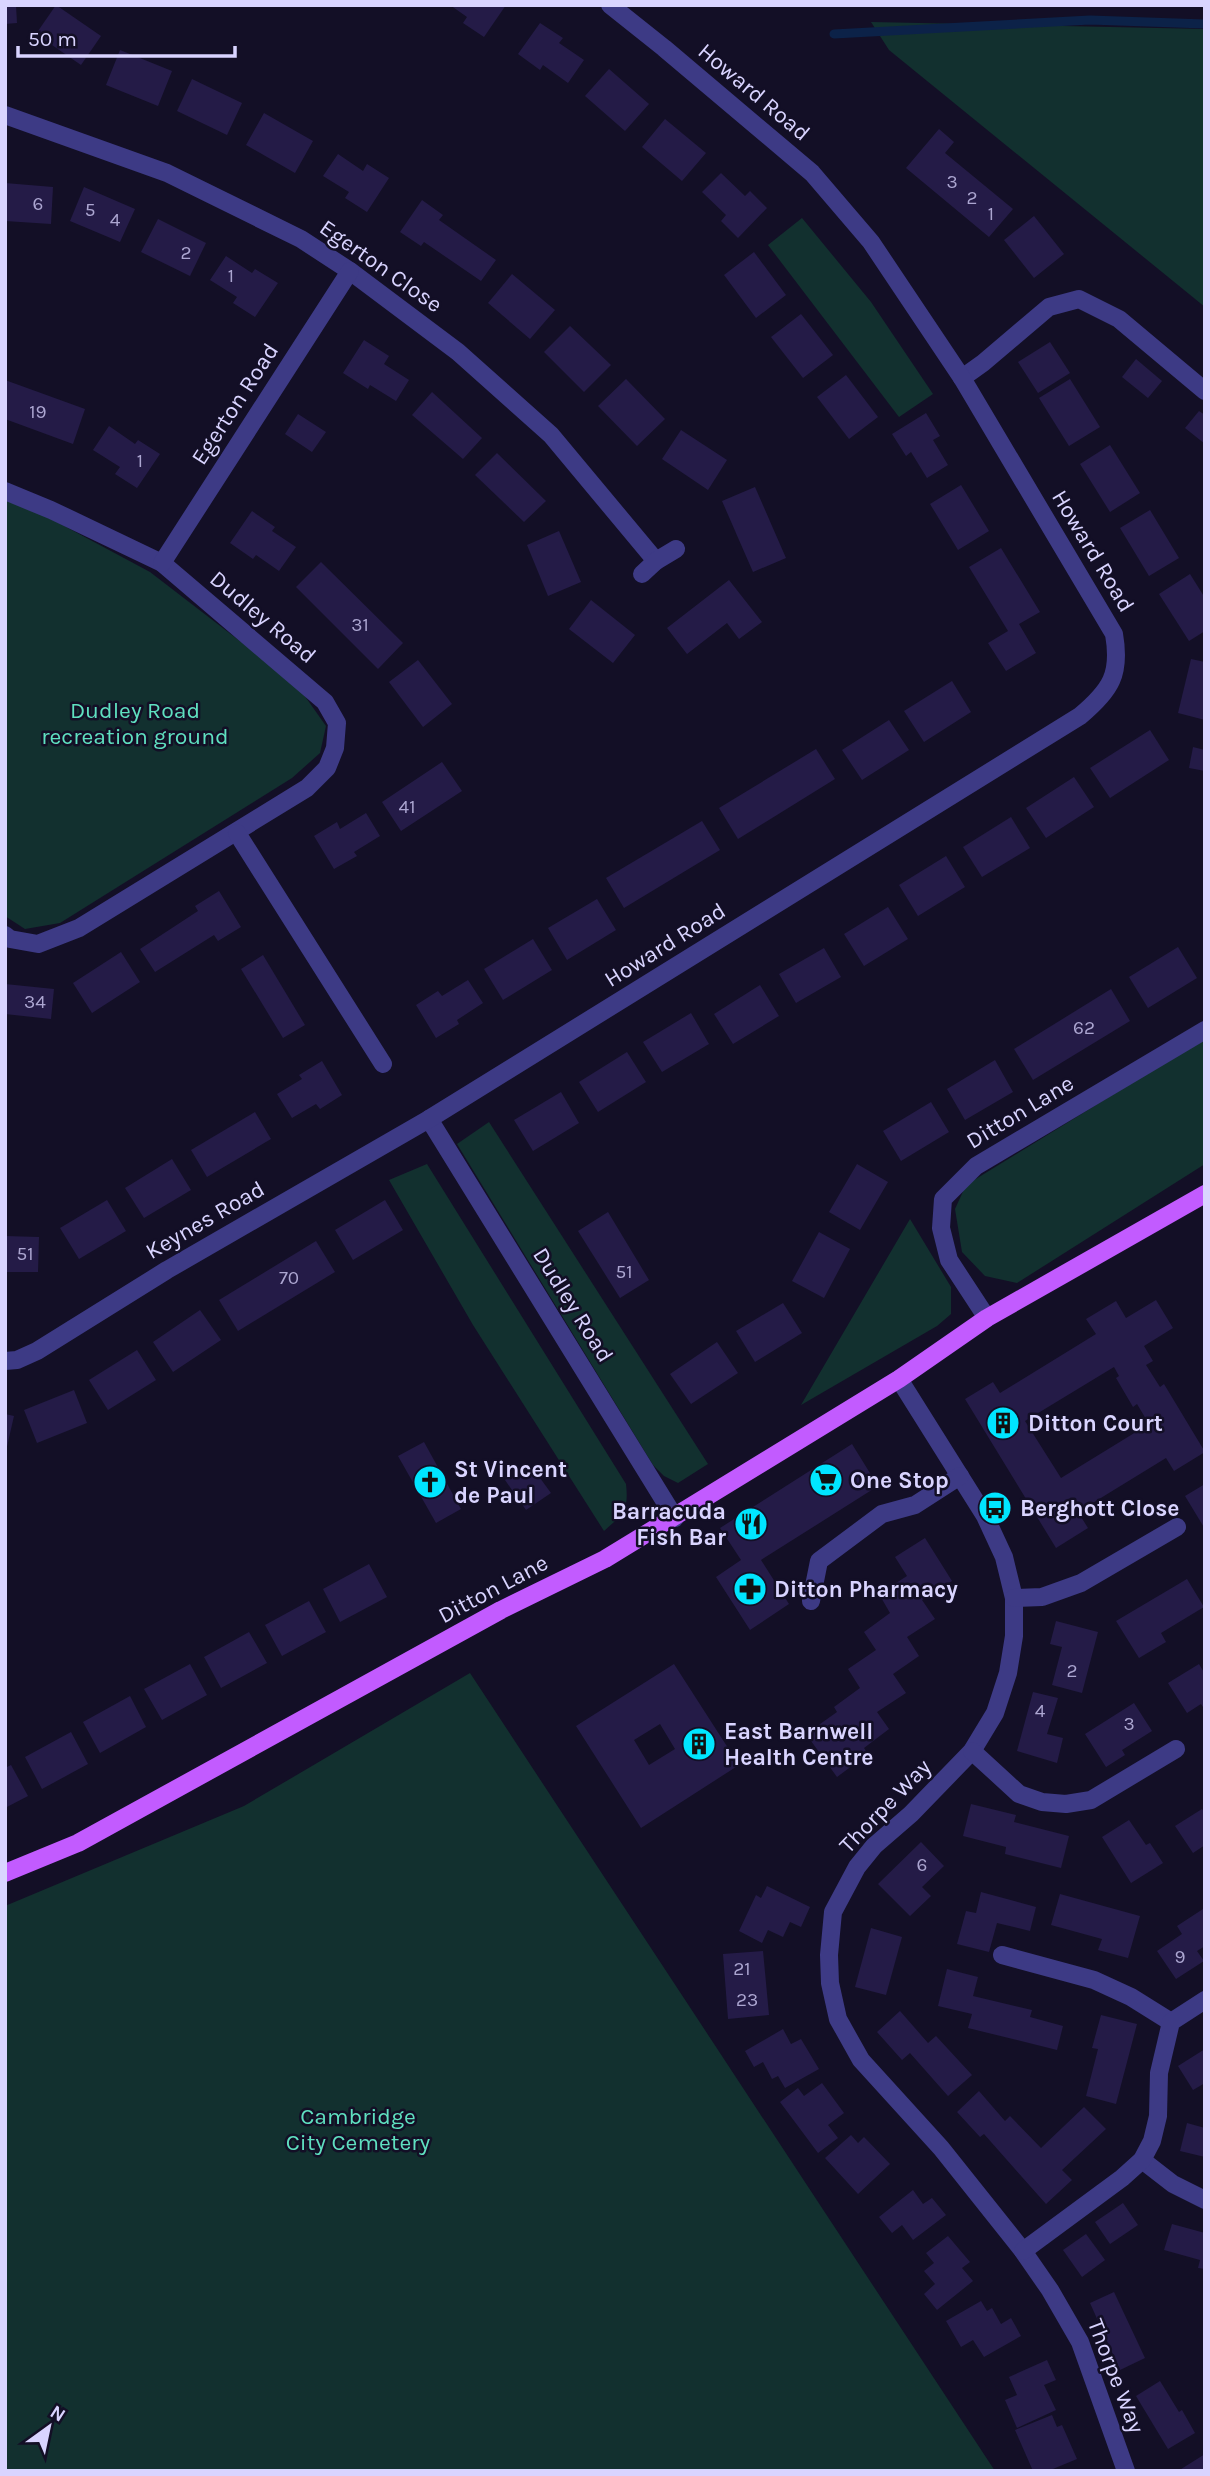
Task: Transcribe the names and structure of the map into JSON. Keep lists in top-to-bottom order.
{
  "streets": {
    "main road": ["Ditton Lane"],
    "street": [
      "Howard Road",
      "Egerton Close",
      "Egerton Road",
      "Dudley Road",
      "Keynes Road",
      "Thorpe Way"
    ]
  },
  "crossings": [
    ["Howard Road", "Dudley Road"],
    ["Howard Road", "Keynes Road"],
    ["Egerton Close", "Egerton Road"],
    ["Egerton Road", "Dudley Road"],
    ["Dudley Road", "Ditton Lane"],
    ["Dudley Road", "Keynes Road"],
    ["Ditton Lane", "Thorpe Way"]
  ],
  "parks": ["Dudley Road recreation ground", "Cambridge City Cemetery"],
  "places": {
    "building": ["Ditton Court", "East Barnwell Health Centre"],
    "supermarket": ["One Stop"],
    "church": ["St Vincent de Paul"],
    "bus stop": ["Berghott Close"],
    "restaurant": ["Barracuda Fish Bar"],
    "pharmacy": ["Ditton Pharmacy"]
  },
  "house_numbers": [
    "3",
    "2",
    "6",
    "5",
    "1",
    "4",
    "2",
    "1",
    "19",
    "1",
    "31",
    "41",
    "34",
    "62",
    "51",
    "51",
    "70",
    "2",
    "4",
    "3",
    "6",
    "9",
    "21",
    "23"
  ],
  "scale_bar": "50 m",
  "north": "top right"
}
